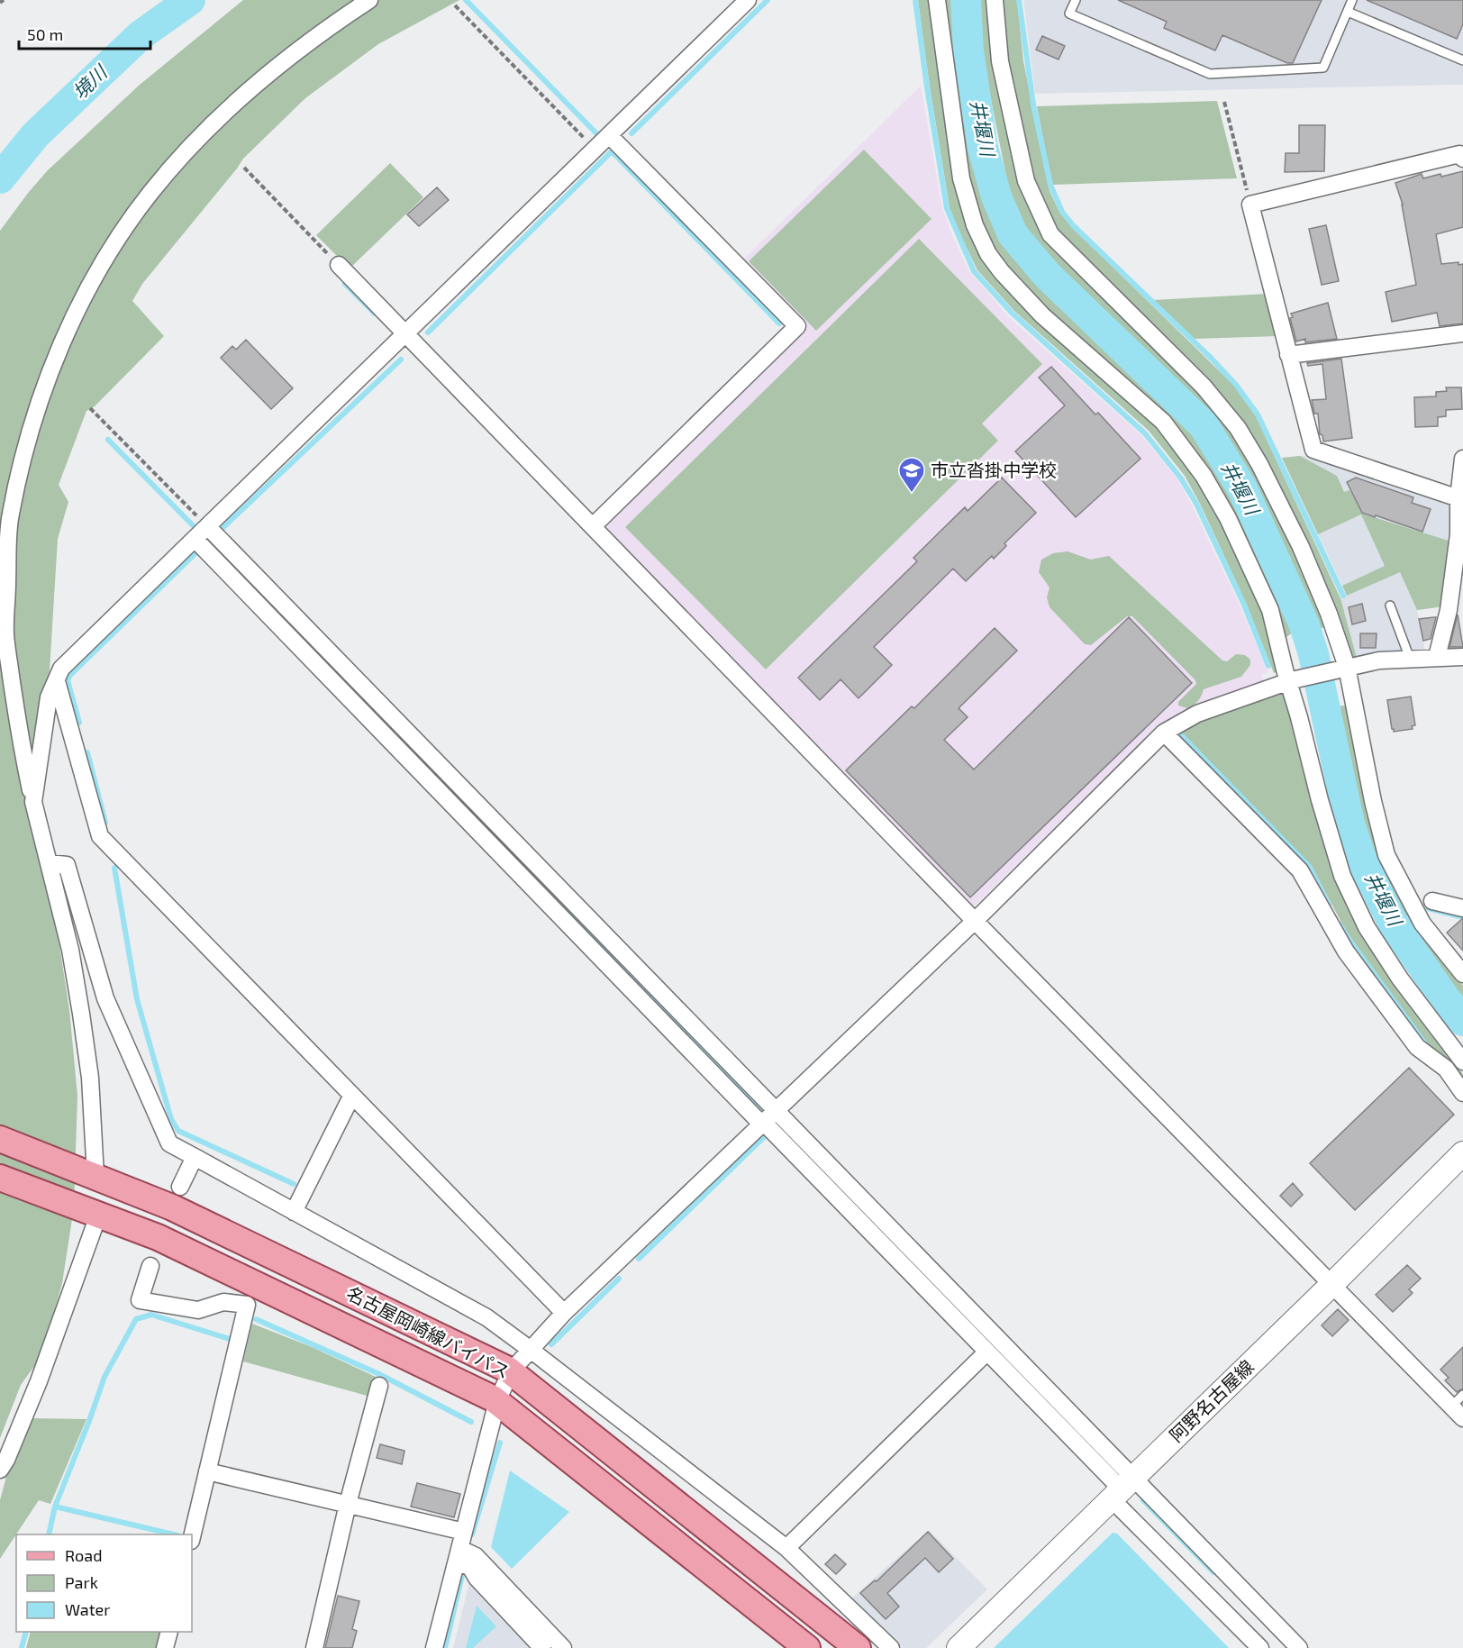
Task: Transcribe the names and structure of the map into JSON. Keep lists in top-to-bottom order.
{
  "streets": {
    "main road": ["名古屋岡崎線バイパス", "阿野名古屋線"]
  },
  "water": ["境川", "井堰川"],
  "places": {
    "school or university": ["市立沓掛中学校"]
  },
  "legend": ["Road", "Park", "Water"],
  "scale_bar": "50 m"
}
